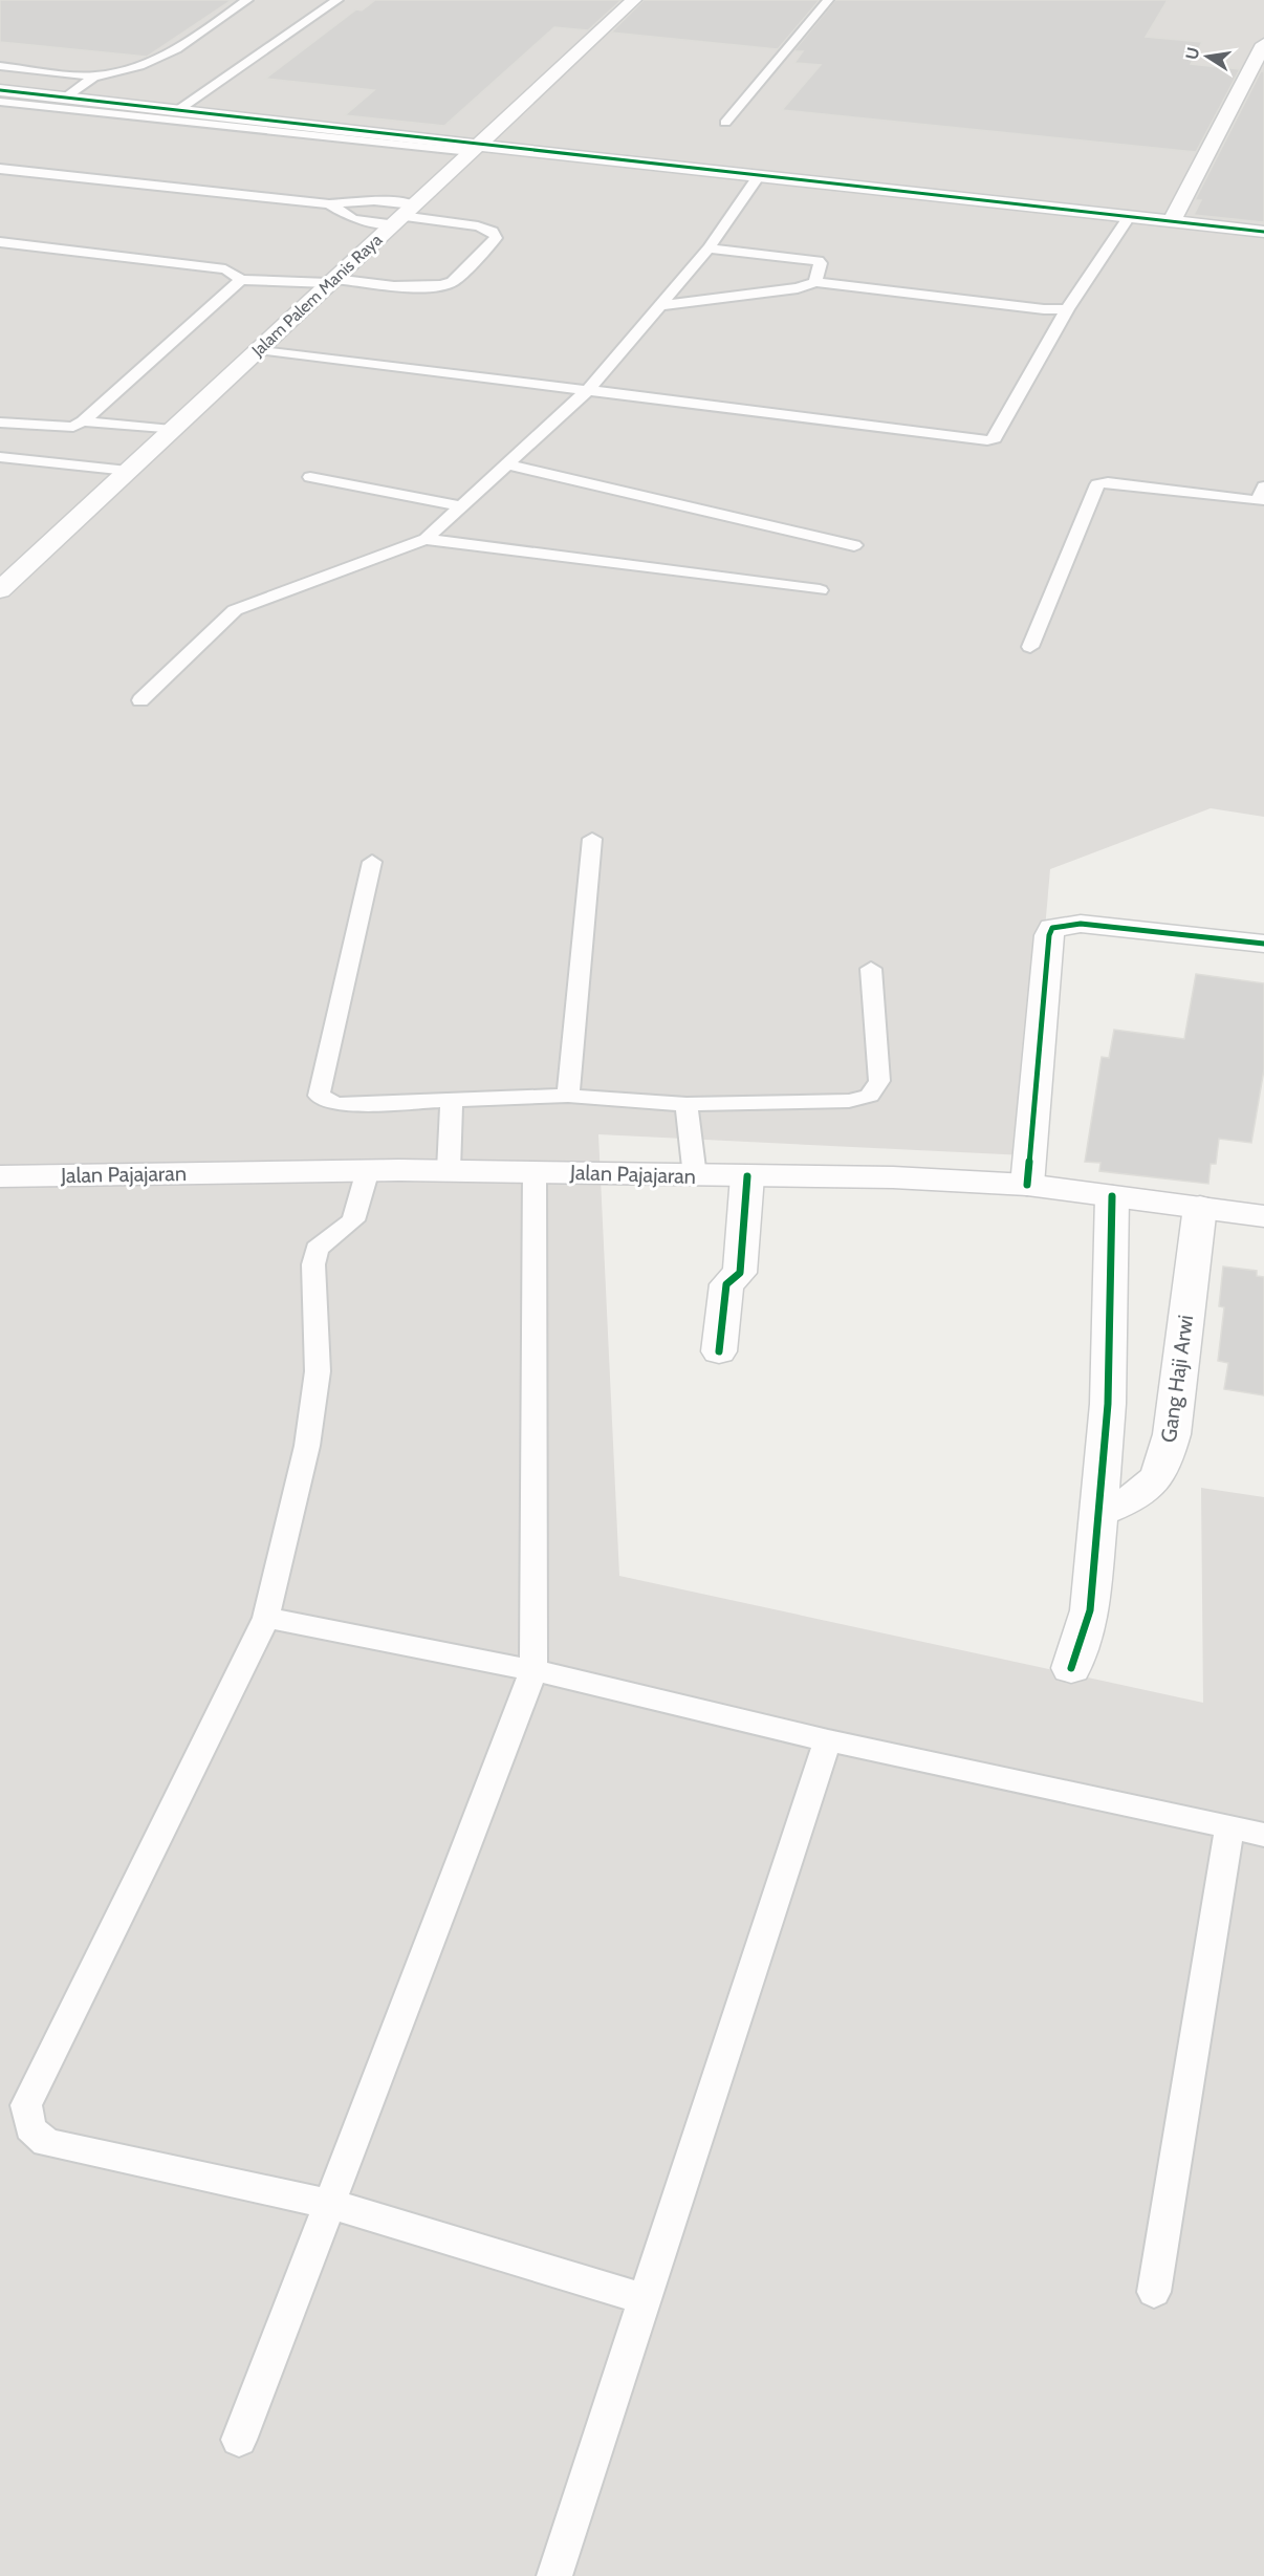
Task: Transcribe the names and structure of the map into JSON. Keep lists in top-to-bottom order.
{
  "streets": {
    "street": ["Jalam Palem Manis Raya", "Jalan Pajajaran", "Gang Haji Arwi"]
  },
  "crossings": [
    ["Jalan Pajajaran", "Gang Haji Arwi"]
  ],
  "north": "left"
}
